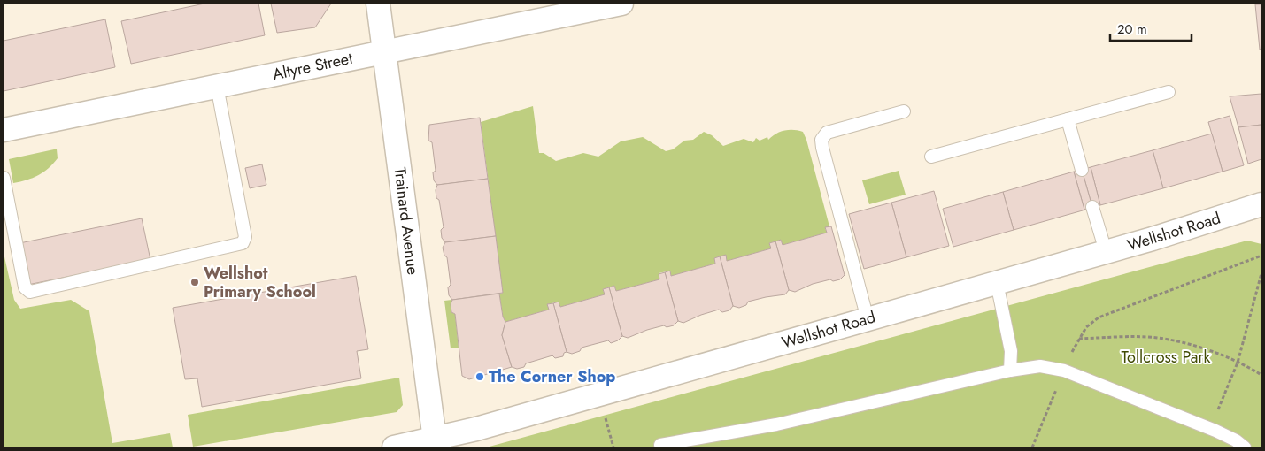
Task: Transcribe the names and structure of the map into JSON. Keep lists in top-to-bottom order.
{
  "streets": {
    "street": ["Altyre Street", "Trainard Avenue", "Wellshot Road"]
  },
  "crossings": [
    ["Altyre Street", "Trainard Avenue"],
    ["Trainard Avenue", "Wellshot Road"]
  ],
  "parks": ["Tollcross Park"],
  "places": ["Wellshot Primary School", "The Corner Shop"],
  "scale_bar": "20 m"
}
